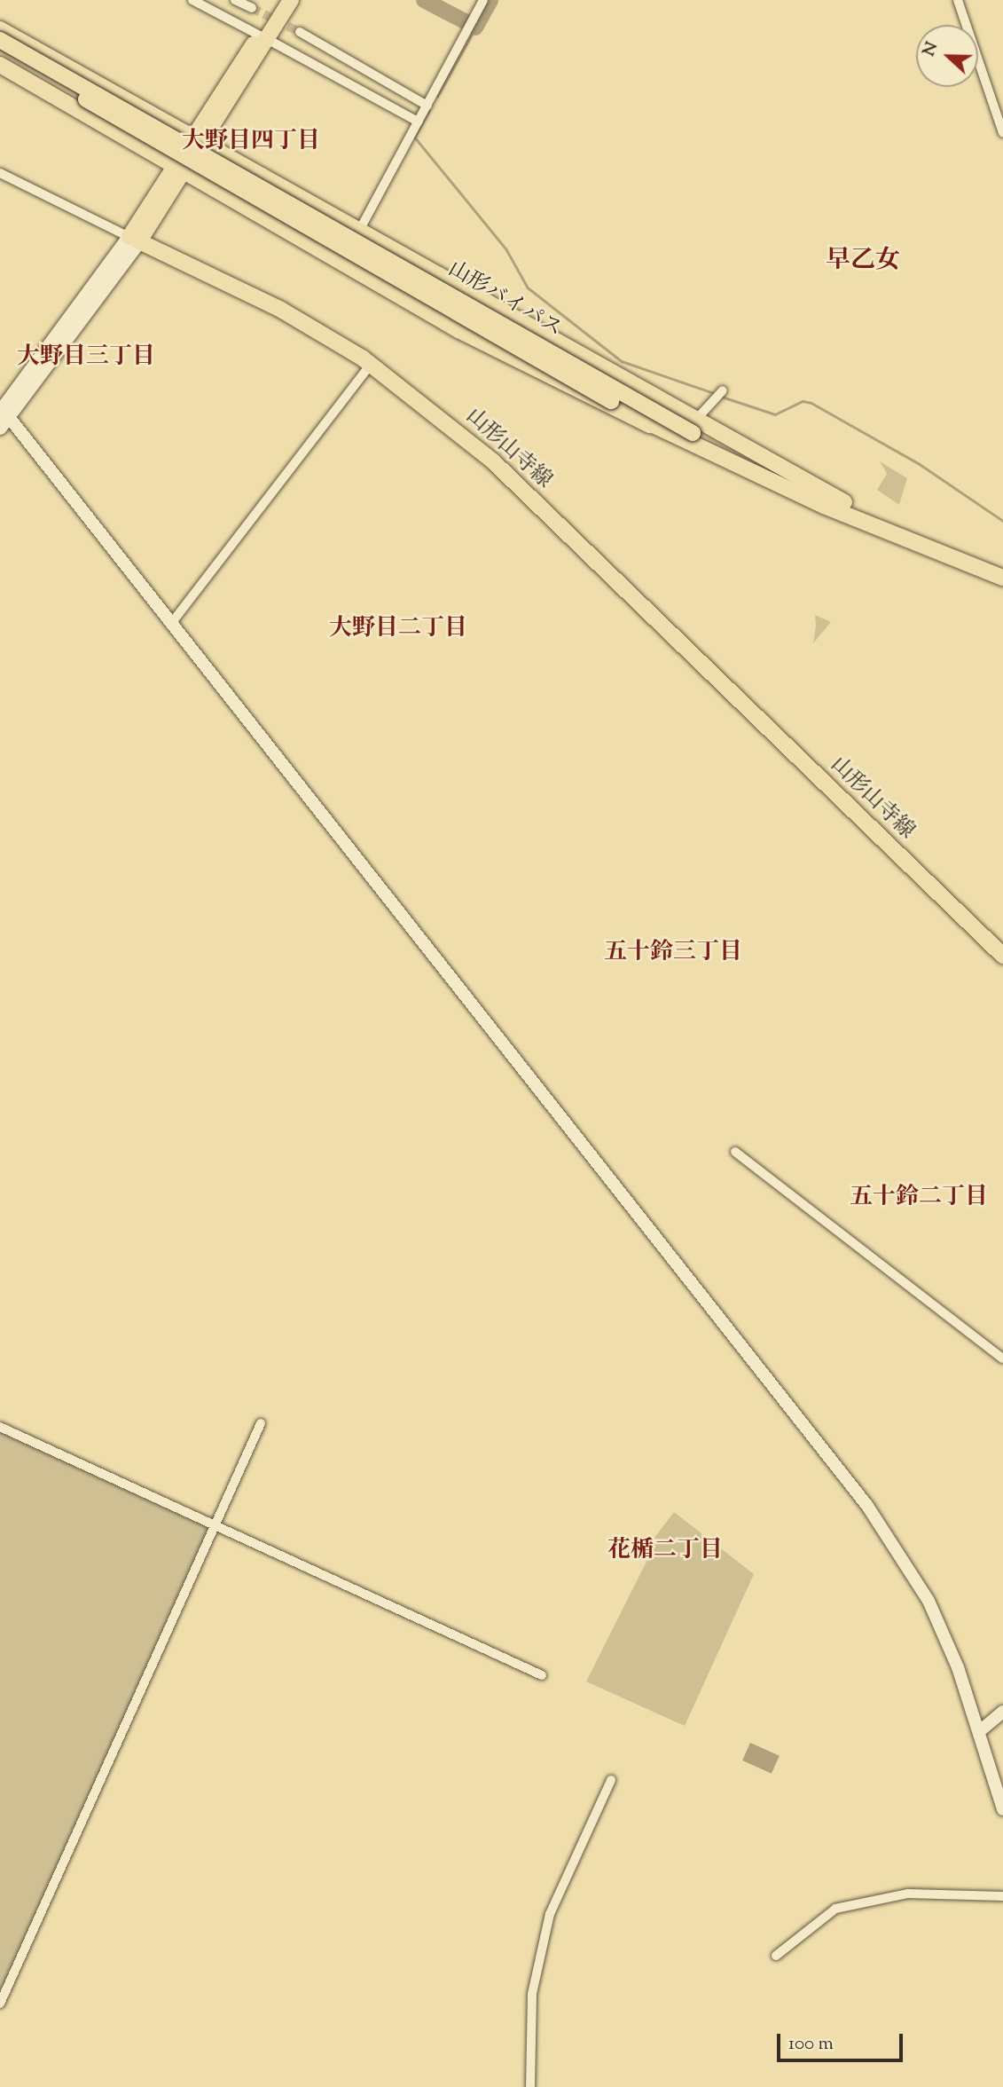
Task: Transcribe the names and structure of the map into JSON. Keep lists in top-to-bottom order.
{
  "streets": {
    "main road": ["山形バイパス", "山形山寺線"]
  },
  "districts": [
    "大野目四丁目",
    "早乙女",
    "大野目三丁目",
    "大野目二丁目",
    "五十鈴三丁目",
    "五十鈴二丁目",
    "花楯二丁目"
  ],
  "scale_bar": "100 m",
  "north": "left"
}
